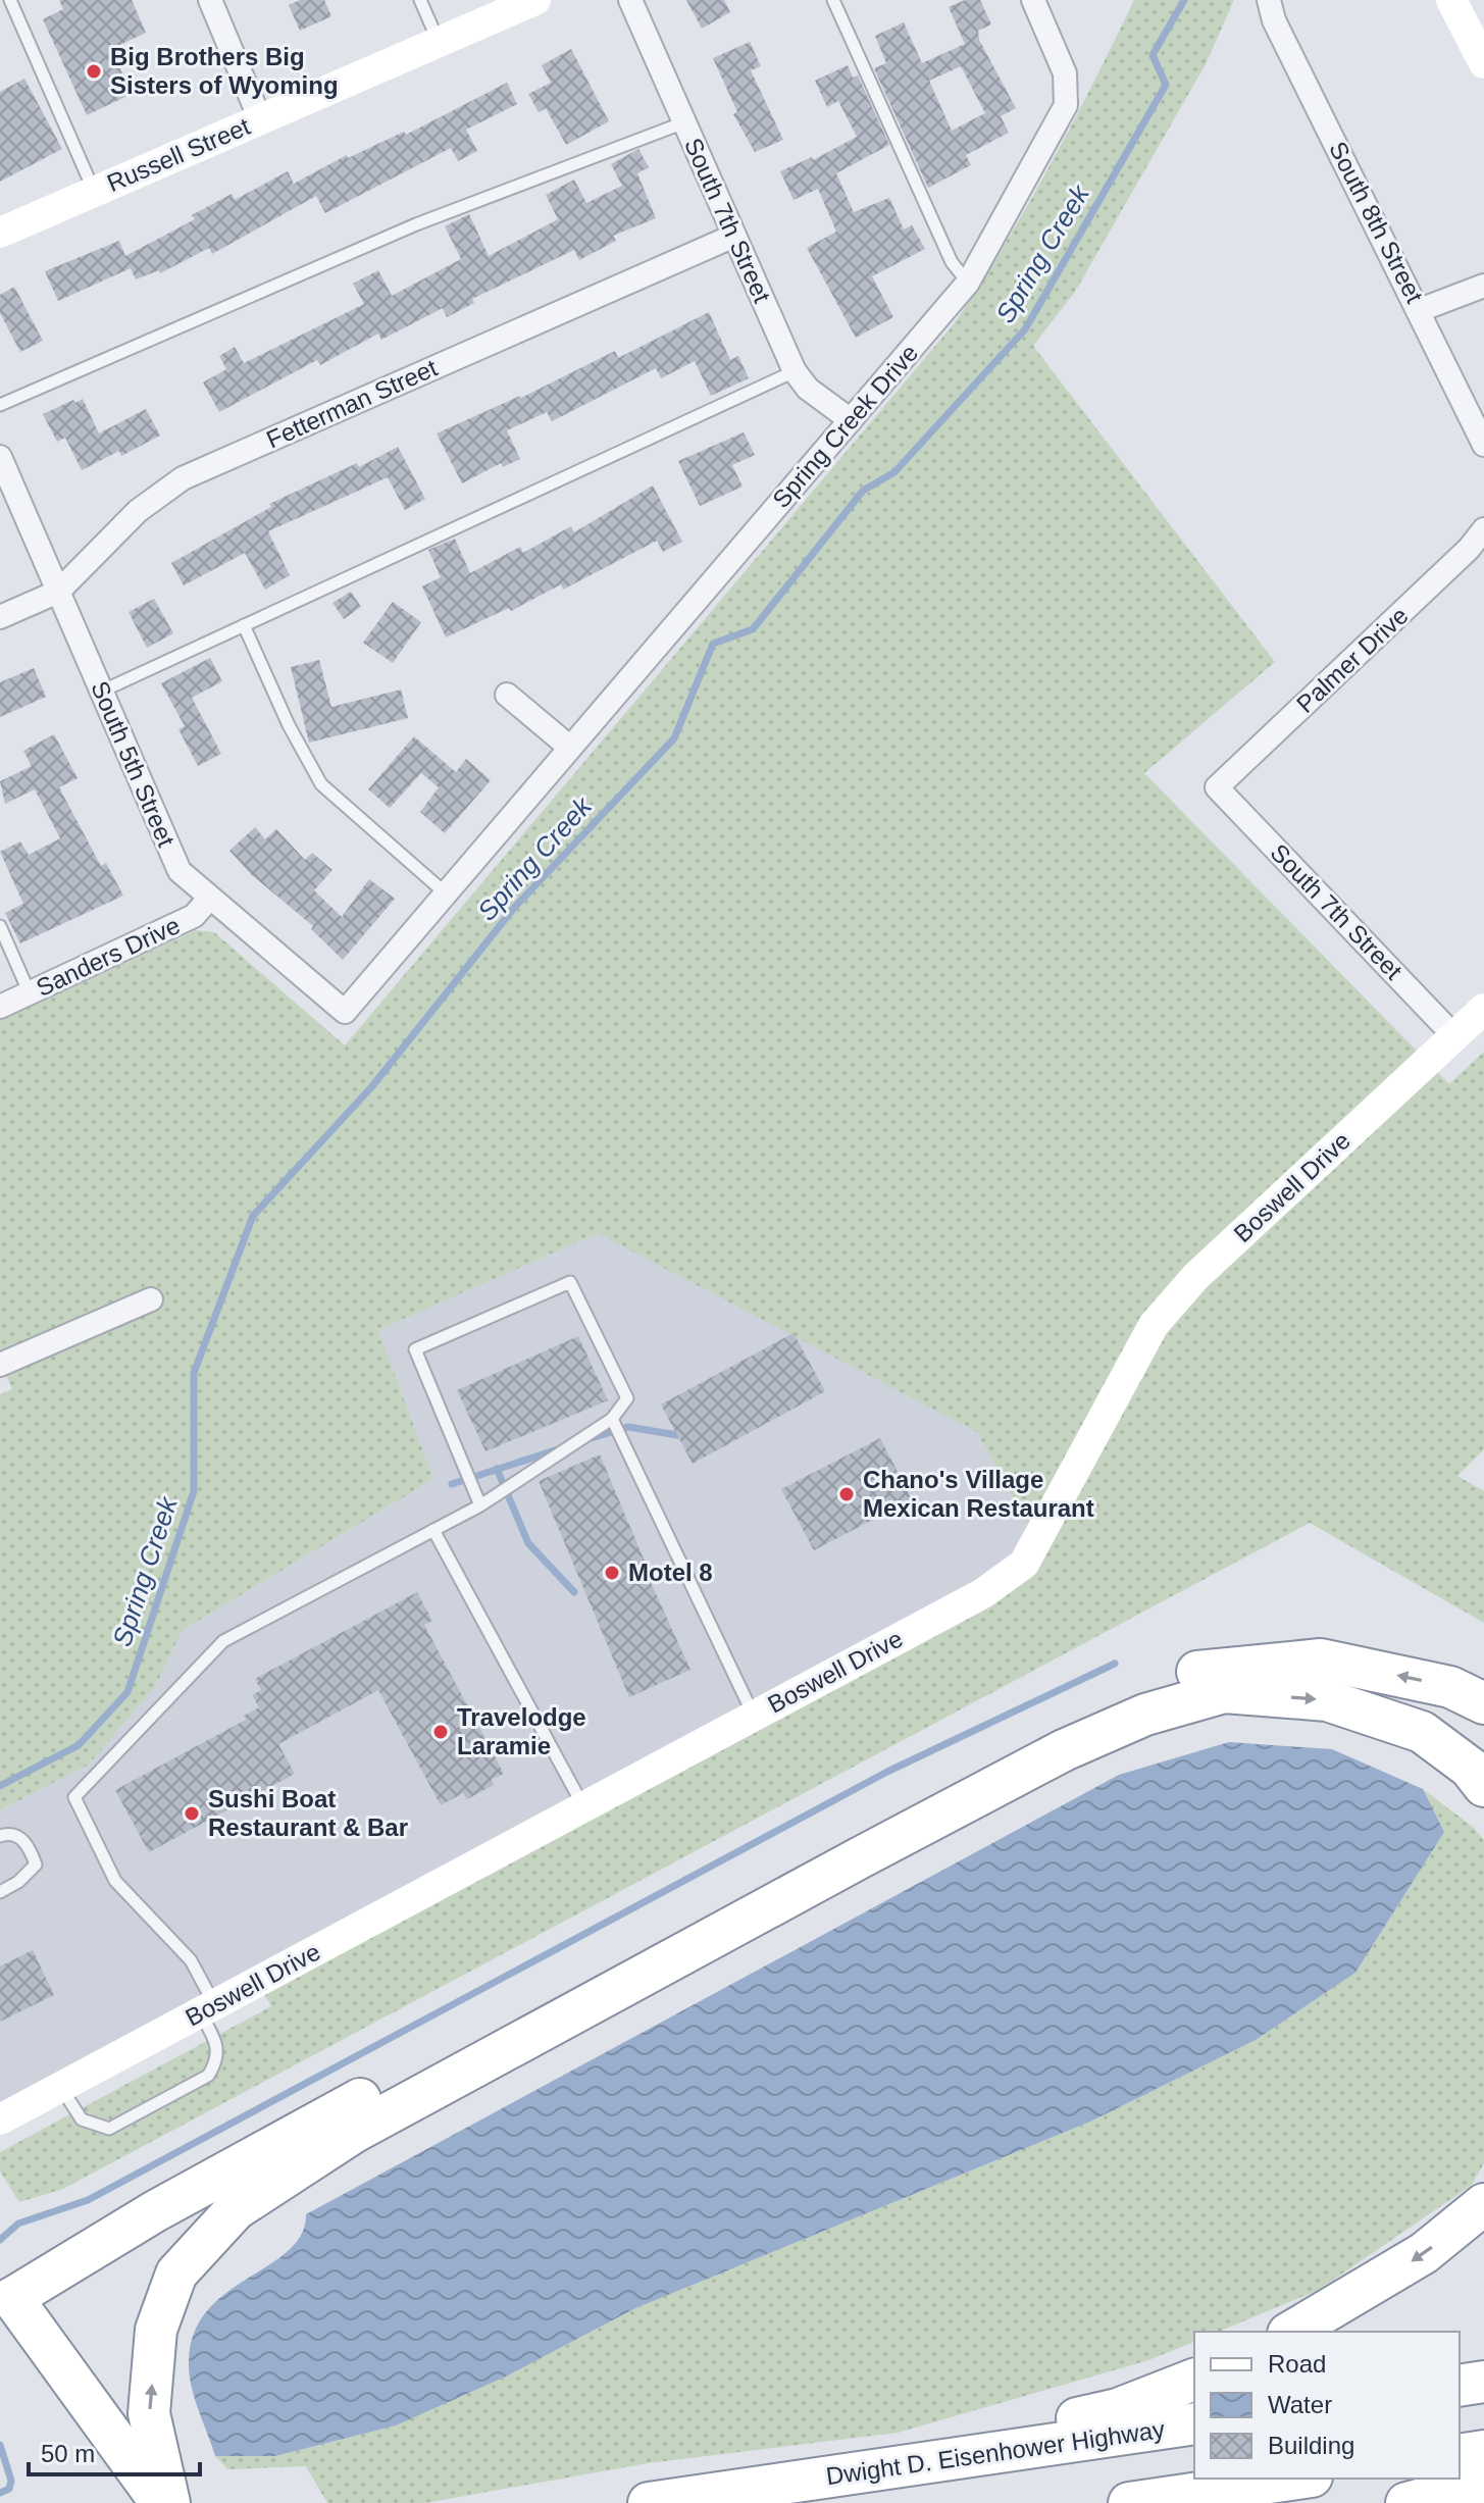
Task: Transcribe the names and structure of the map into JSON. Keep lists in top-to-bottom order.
{
  "streets": {
    "highway": ["Dwight D. Eisenhower Highway"],
    "street": [
      "Russell Street",
      "South 7th Street",
      "South 8th Street",
      "Fetterman Street",
      "Spring Creek Drive",
      "Palmer Drive",
      "South 5th Street",
      "Sanders Drive",
      "Boswell Drive"
    ]
  },
  "crossings": [
    ["South 7th Street", "Fetterman Street"],
    ["South 7th Street", "Spring Creek Drive"],
    ["South 7th Street", "Palmer Drive"],
    ["South 7th Street", "Boswell Drive"],
    ["Fetterman Street", "South 5th Street"],
    ["Spring Creek Drive", "South 5th Street"],
    ["South 5th Street", "Sanders Drive"]
  ],
  "water": ["Spring Creek"],
  "places": [
    "Big Brothers Big Sisters of Wyoming",
    "Chano's Village Mexican Restaurant",
    "Motel 8",
    "Travelodge Laramie",
    "Sushi Boat Restaurant & Bar"
  ],
  "legend": ["Road", "Water", "Building"],
  "scale_bar": "50 m"
}
